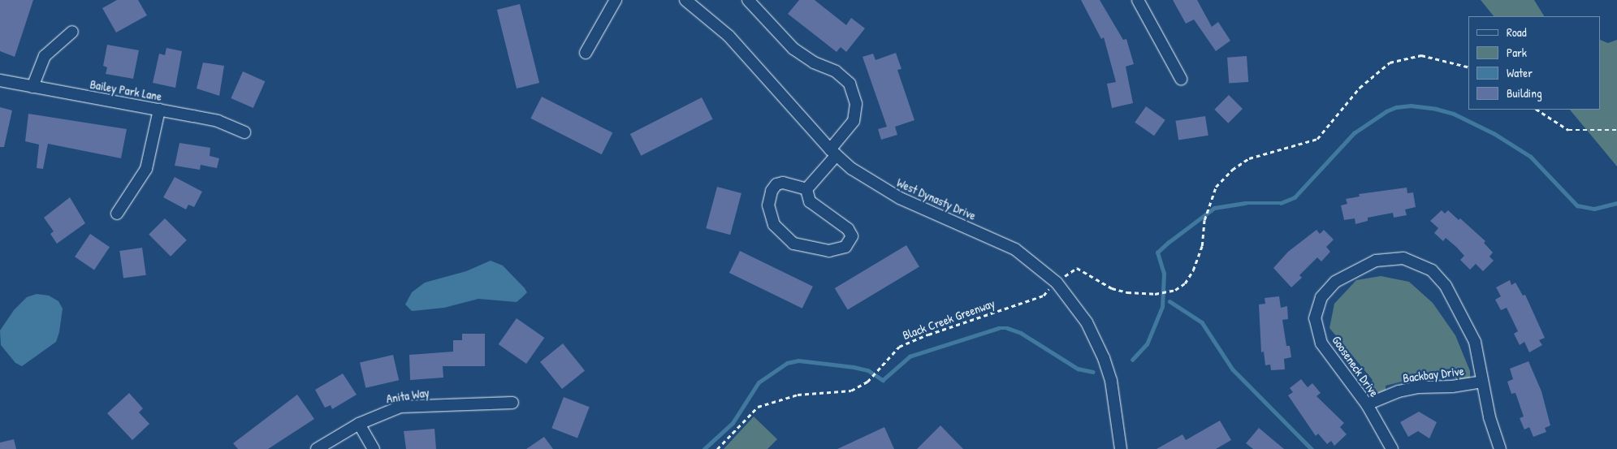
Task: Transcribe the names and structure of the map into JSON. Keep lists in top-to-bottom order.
{
  "streets": {
    "street": [
      "Bailey Park Lane",
      "West Dynasty Drive",
      "Gooseneck Drive",
      "Backbay Drive",
      "Anita Way"
    ],
    "path": ["Black Creek Greenway"]
  },
  "crossings": [
    ["Gooseneck Drive", "Backbay Drive"]
  ],
  "legend": [
    "Road",
    "Park",
    "Water",
    "Building"
  ]
}
